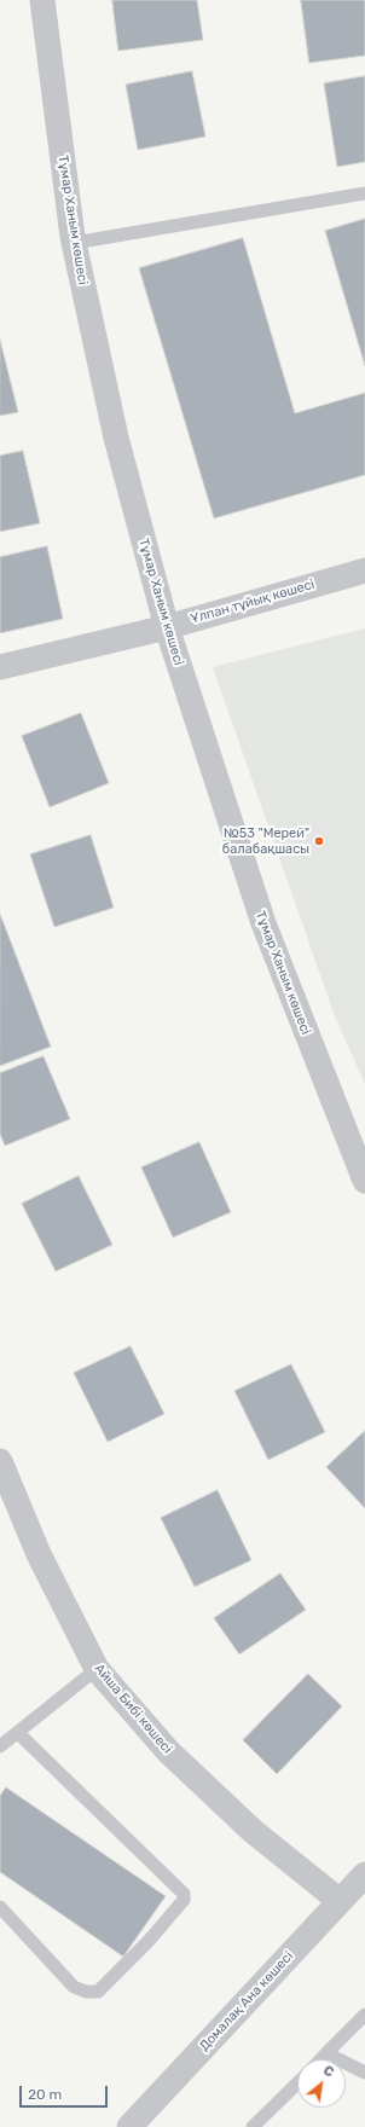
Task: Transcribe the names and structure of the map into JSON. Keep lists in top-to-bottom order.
{
  "streets": {
    "street": [
      "Тұмар Ханым көшесі",
      "Ұлпан тұйық көшесі",
      "Айша Бибі көшесі",
      "Домалақ Ана көшесі"
    ]
  },
  "crossings": [
    ["Тұмар Ханым көшесі", "Ұлпан тұйық көшесі"],
    ["Айша Бибі көшесі", "Домалақ Ана көшесі"]
  ],
  "places": ["№53 \"Мерей\" балабақшасы"],
  "scale_bar": "20 m",
  "north": "top right"
}
